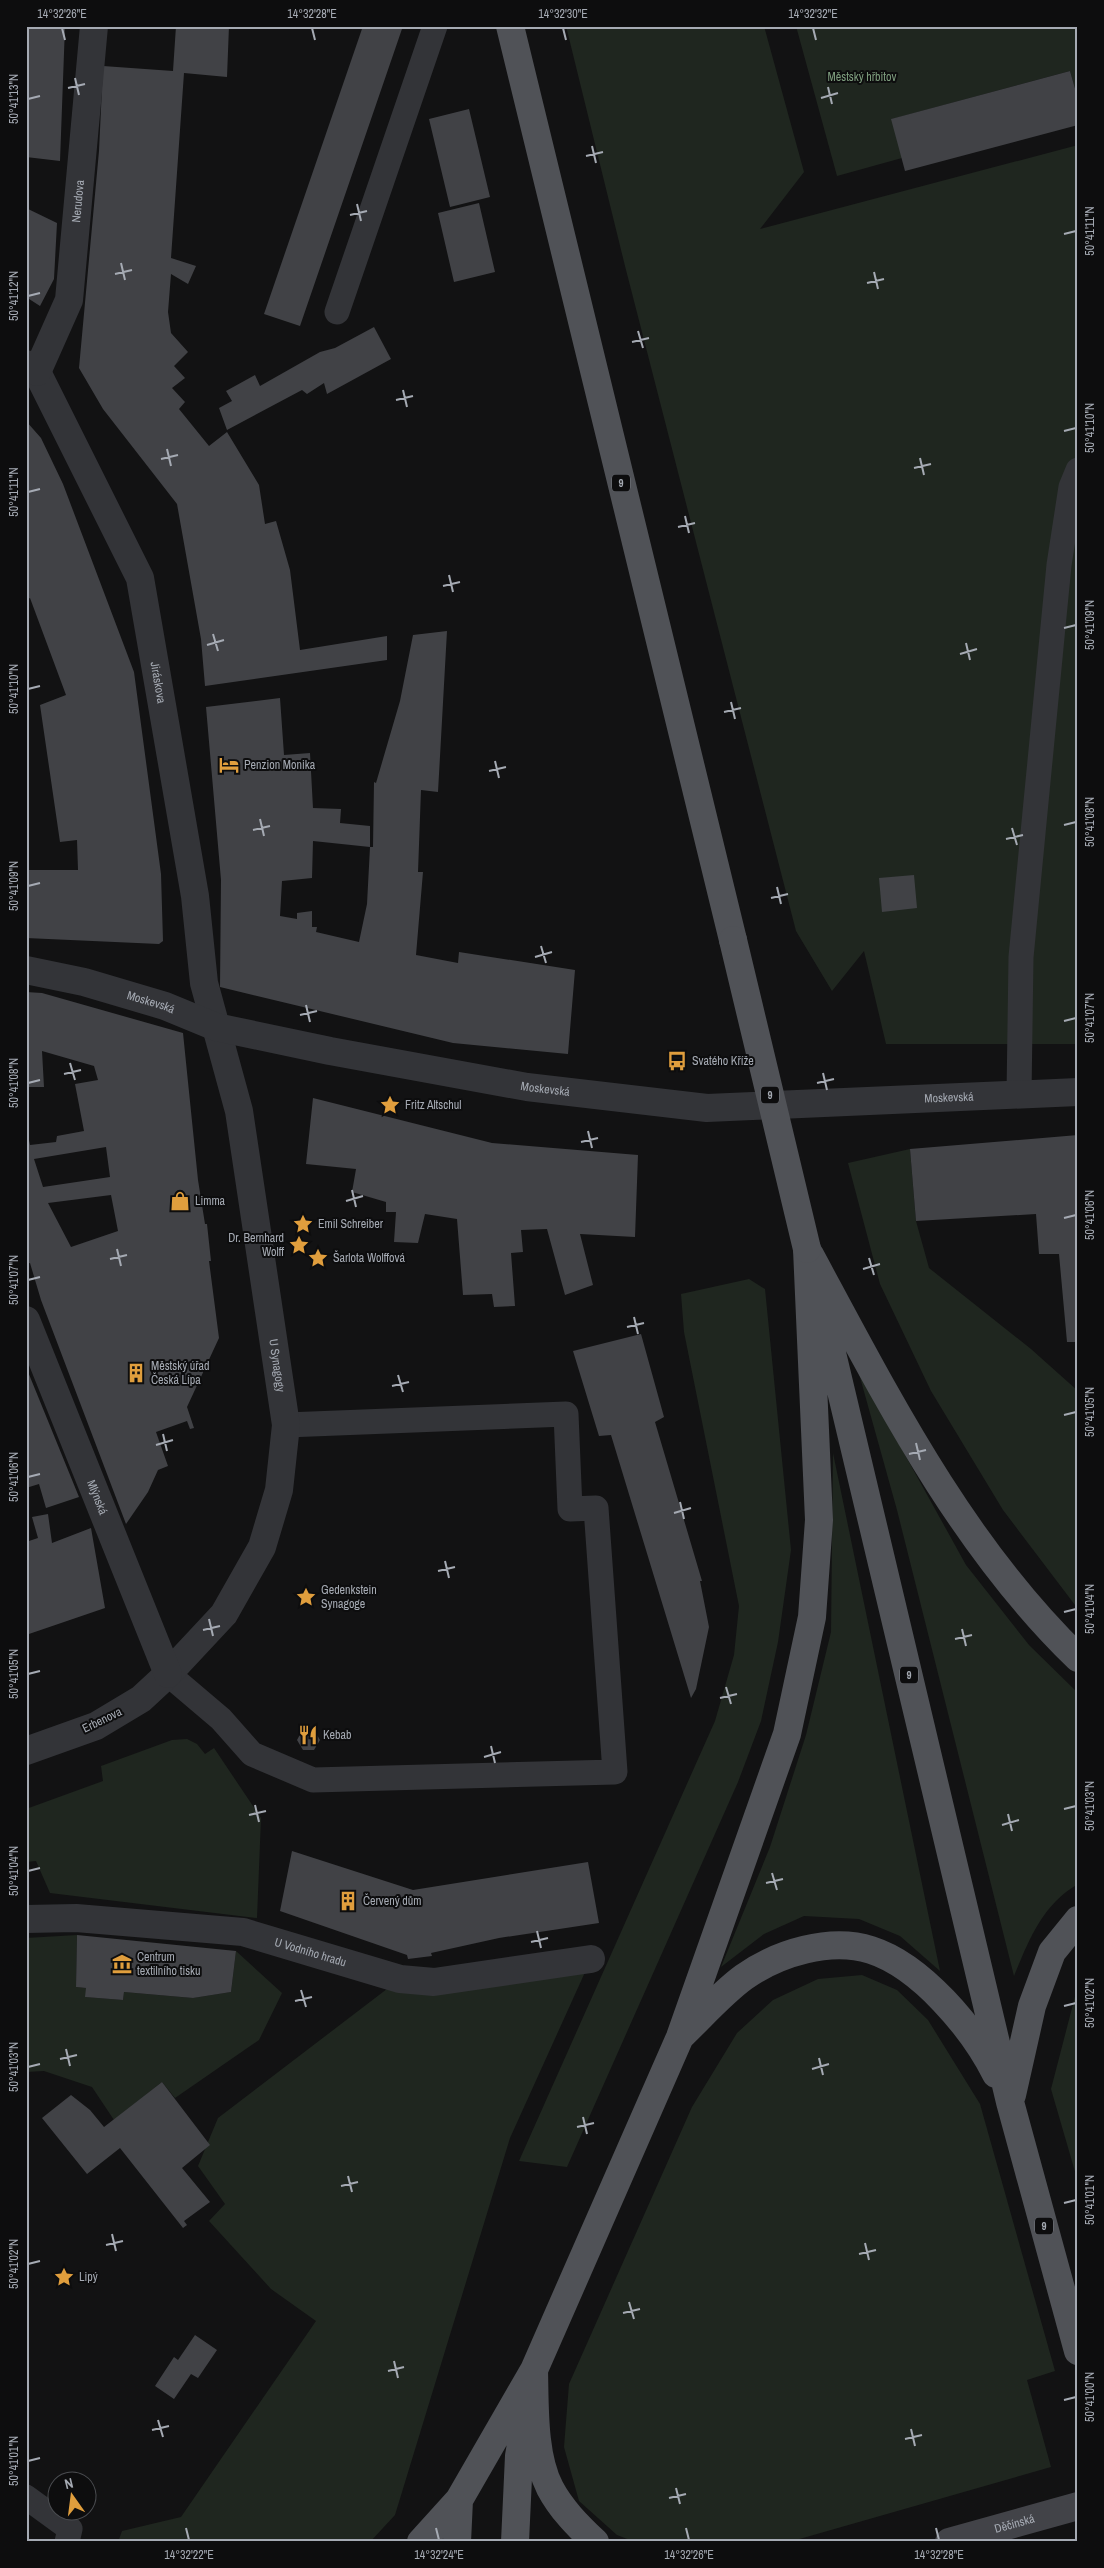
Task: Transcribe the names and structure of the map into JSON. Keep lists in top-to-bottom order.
{
  "streets": {
    "main road": ["9", "Děčínská"],
    "street": [
      "Nerudova",
      "Jiráskova",
      "Moskevská",
      "U Synagogy",
      "Mlýnská",
      "Erbenova",
      "U Vodního hradu"
    ]
  },
  "crossings": [
    ["Nerudova", "Jiráskova"],
    ["Jiráskova", "Moskevská"],
    ["Jiráskova", "U Synagogy"],
    ["Moskevská", "U Synagogy"],
    ["U Synagogy", "Mlýnská"],
    ["U Synagogy", "Erbenova"],
    ["Mlýnská", "Erbenova"]
  ],
  "parks": ["Městský hřbitov"],
  "places": {
    "hotel": ["Penzion Monika"],
    "bus stop": ["Svatého Kříže"],
    "place": [
      "Fritz Altschul",
      "Emil Schreiber",
      "Dr. Bernhard Wolff",
      "Šarlota Wolffová",
      "Gedenkstein Synagoge",
      "Lipý"
    ],
    "shop": ["Limma"],
    "building": ["Městský úřad Česká Lípa", "Červený dům"],
    "restaurant": ["Kebab"],
    "museum": ["Centrum textilního tisku"]
  },
  "north": "top",
  "coordinates": [
    "14°32'26\"E",
    "14°32'28\"E",
    "14°32'30\"E",
    "14°32'32\"E",
    "50°41'13\"N",
    "50°41'11\"N",
    "50°41'12\"N",
    "50°41'10\"N",
    "50°41'09\"N",
    "50°41'08\"N",
    "50°41'07\"N",
    "50°41'06\"N",
    "50°41'05\"N",
    "50°41'04\"N",
    "50°41'03\"N",
    "50°41'02\"N",
    "50°41'01\"N",
    "50°41'00\"N",
    "14°32'22\"E",
    "14°32'24\"E"
  ]
}
